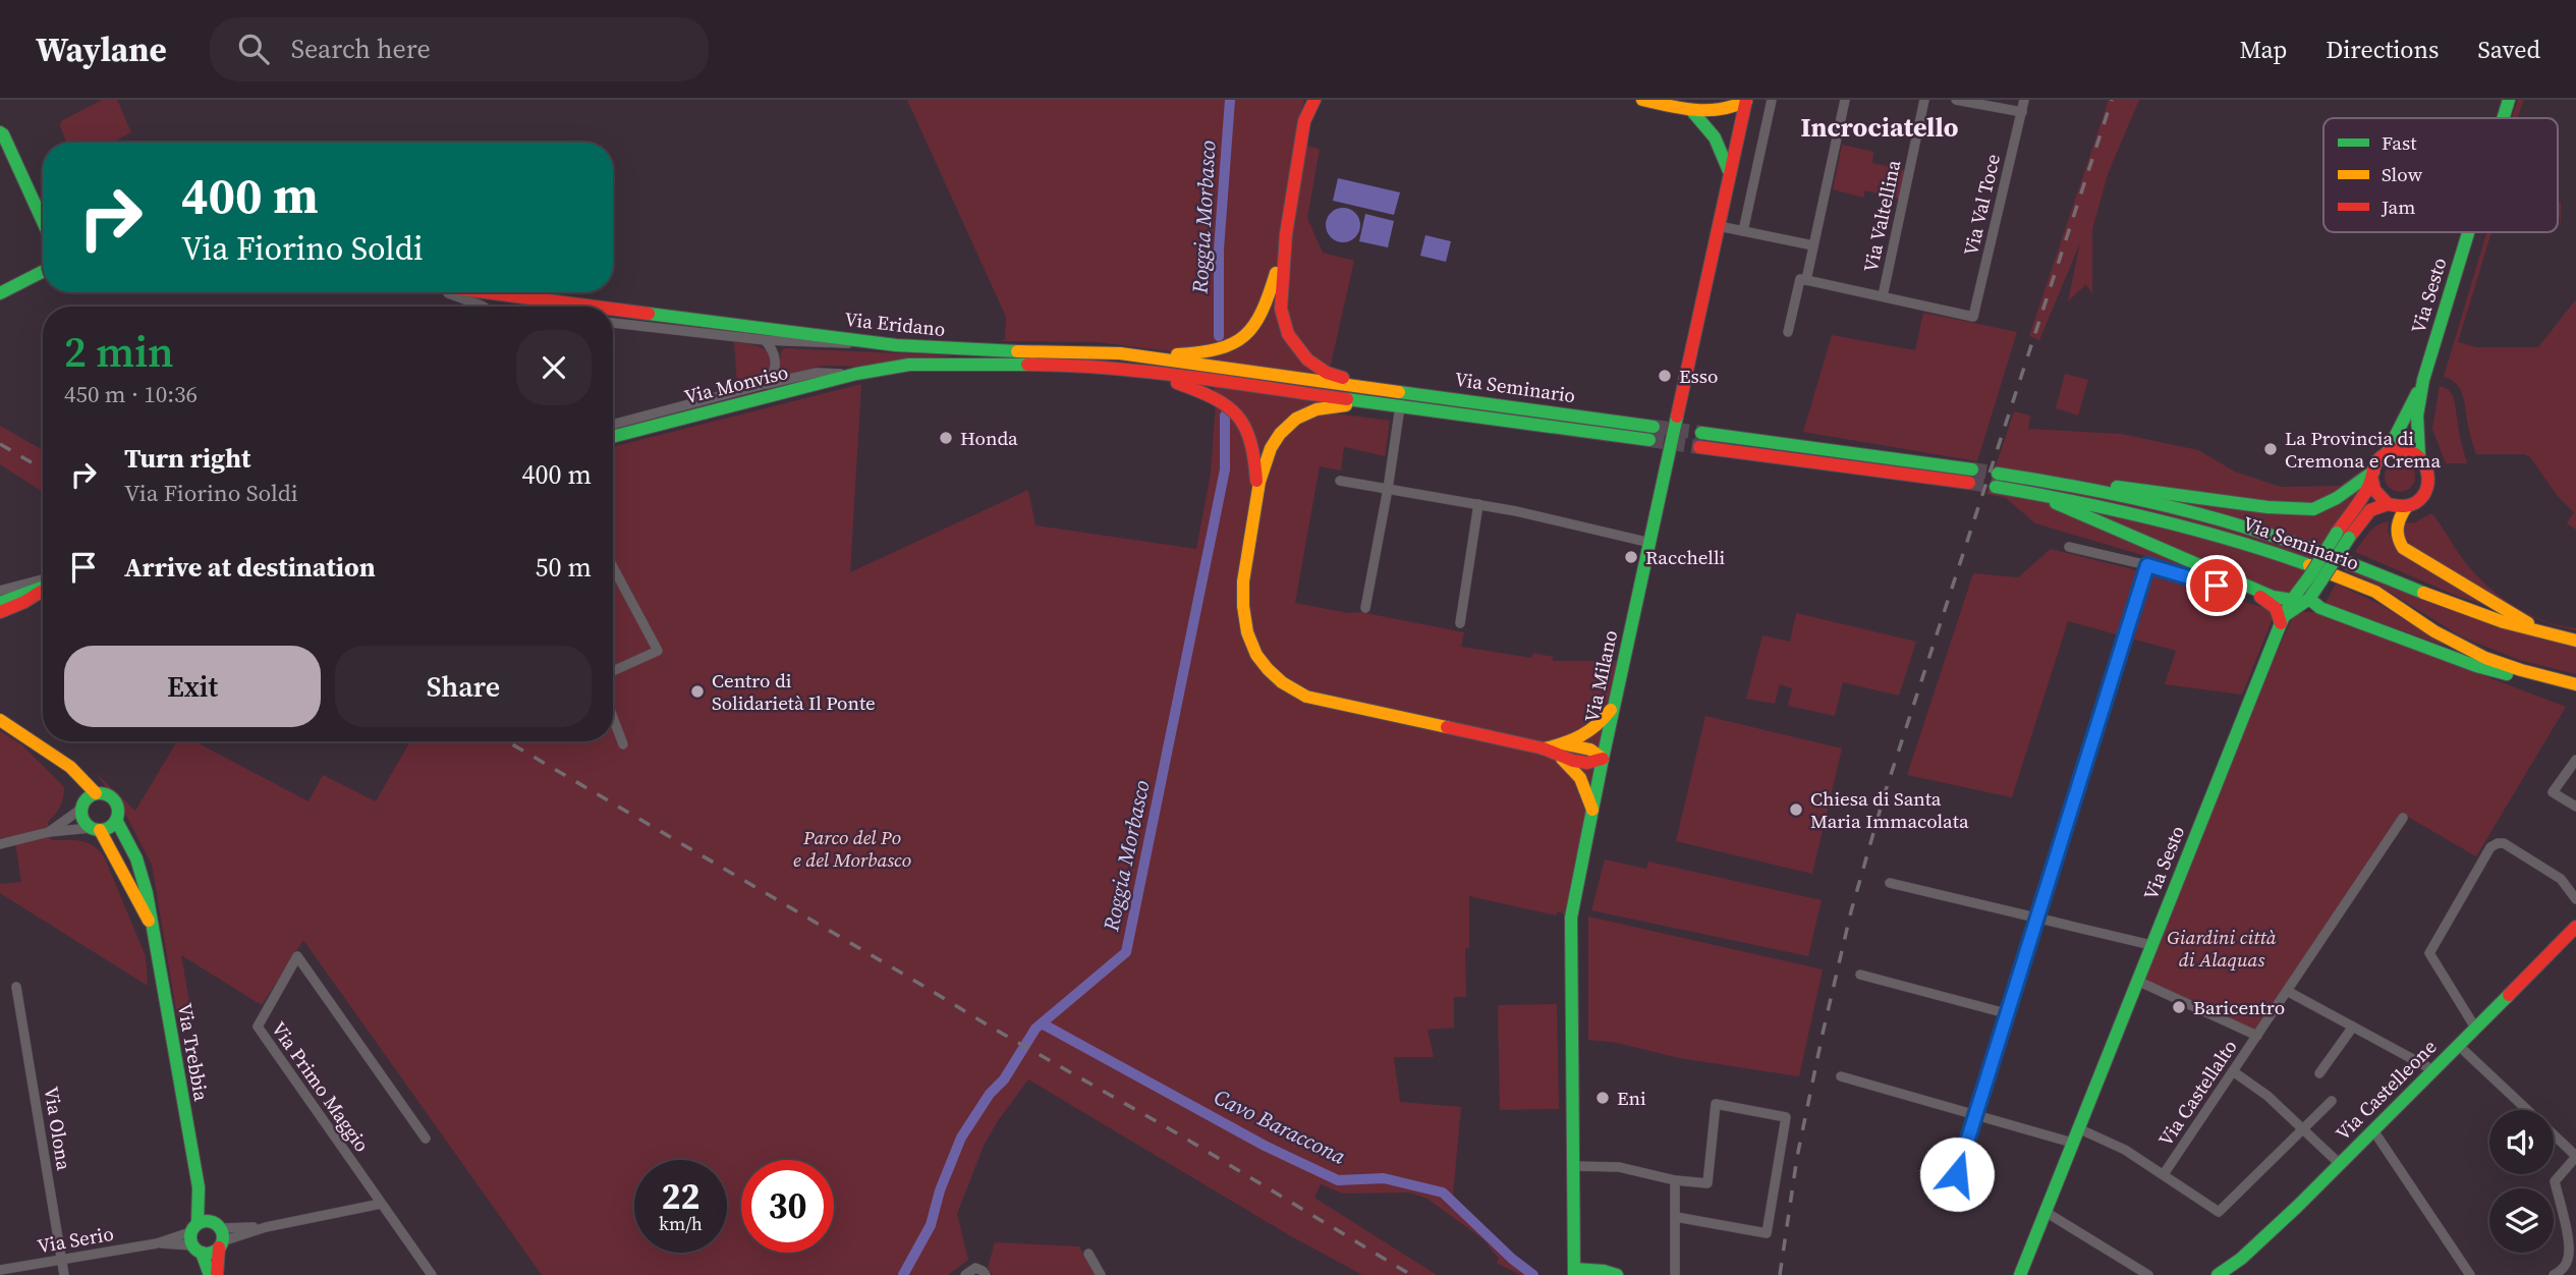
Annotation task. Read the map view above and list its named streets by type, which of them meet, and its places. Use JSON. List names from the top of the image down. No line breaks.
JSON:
{"streets":{"main road":["Via Sesto","Via Eridano","Via Monviso","Via Seminario","Via Milano","Via Trebbia","Via Castelleone"],"street":["Via Val Toce","Via Valtellina","Via Primo Maggio","Via Castellalto","Via Olona","Via Serio"]},"crossings":[["Via Val Toce","Via Valtellina"],["Via Eridano","Via Monviso"],["Via Eridano","Via Seminario"],["Via Trebbia","Via Serio"],["Via Olona","Via Serio"]],"districts":["Incrociatello"],"water":["Roggia Morbasco","Cavo Baraccona"],"parks":["Parco del Po e del Morbasco","Giardini città di Alaquas"],"places":["Esso","Honda","La Provincia di Cremona e Crema","Racchelli","Centro di Solidarietà Il Ponte","Chiesa di Santa Maria Immacolata","Baricentro","Eni"],"legend":["Fast","Slow","Jam"],"page":{"header":"Waylane","search":"Search here","nav":["Map","Directions","Saved"],"turn":["400 m","Via Fiorino Soldi"],"heading":["2 min","450 m · 10:36"],"list":[{"name":"Turn right","note":"Via Fiorino Soldi","value":"400 m"},{"name":"Arrive at destination","value":"50 m"}],"buttons":["Exit","Share"],"speed":"22 km/h","limit":"30"}}
